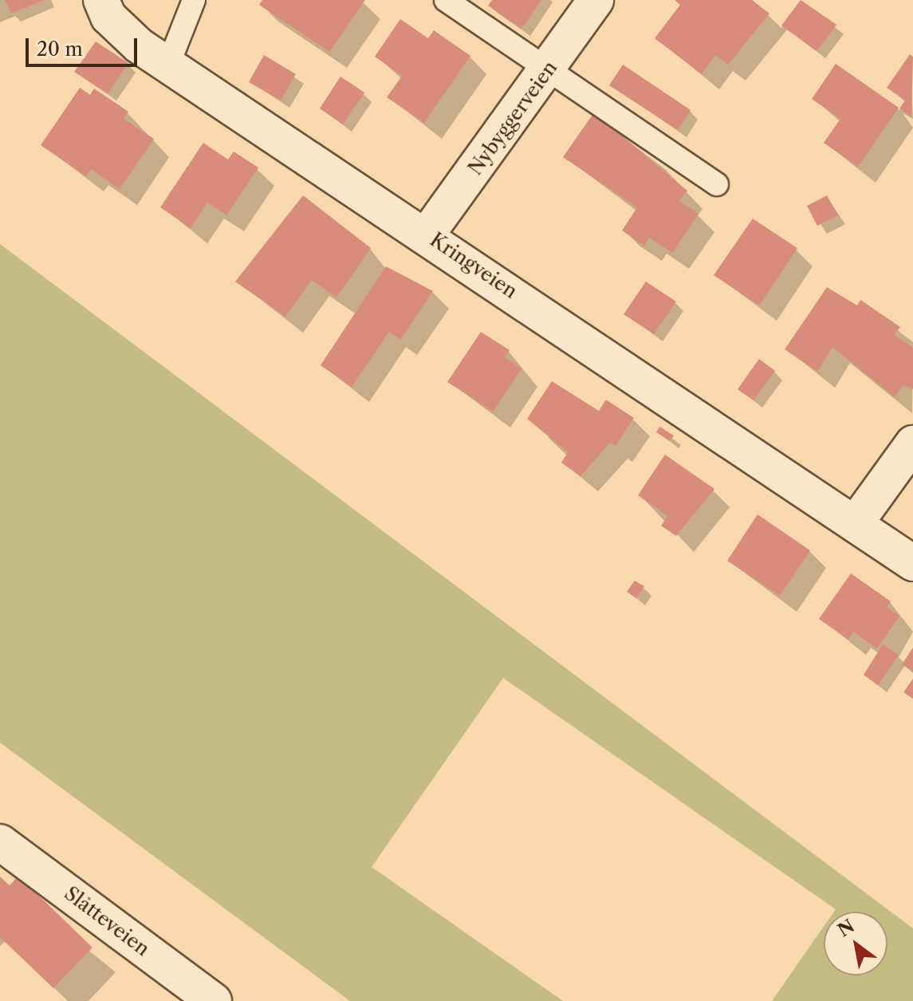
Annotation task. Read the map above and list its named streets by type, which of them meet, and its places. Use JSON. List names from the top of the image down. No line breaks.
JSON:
{"streets":{"street":["Nybyggerveien","Kringveien","Slåtteveien"]},"crossings":[["Nybyggerveien","Kringveien"]],"scale_bar":"20 m","north":"top left"}
